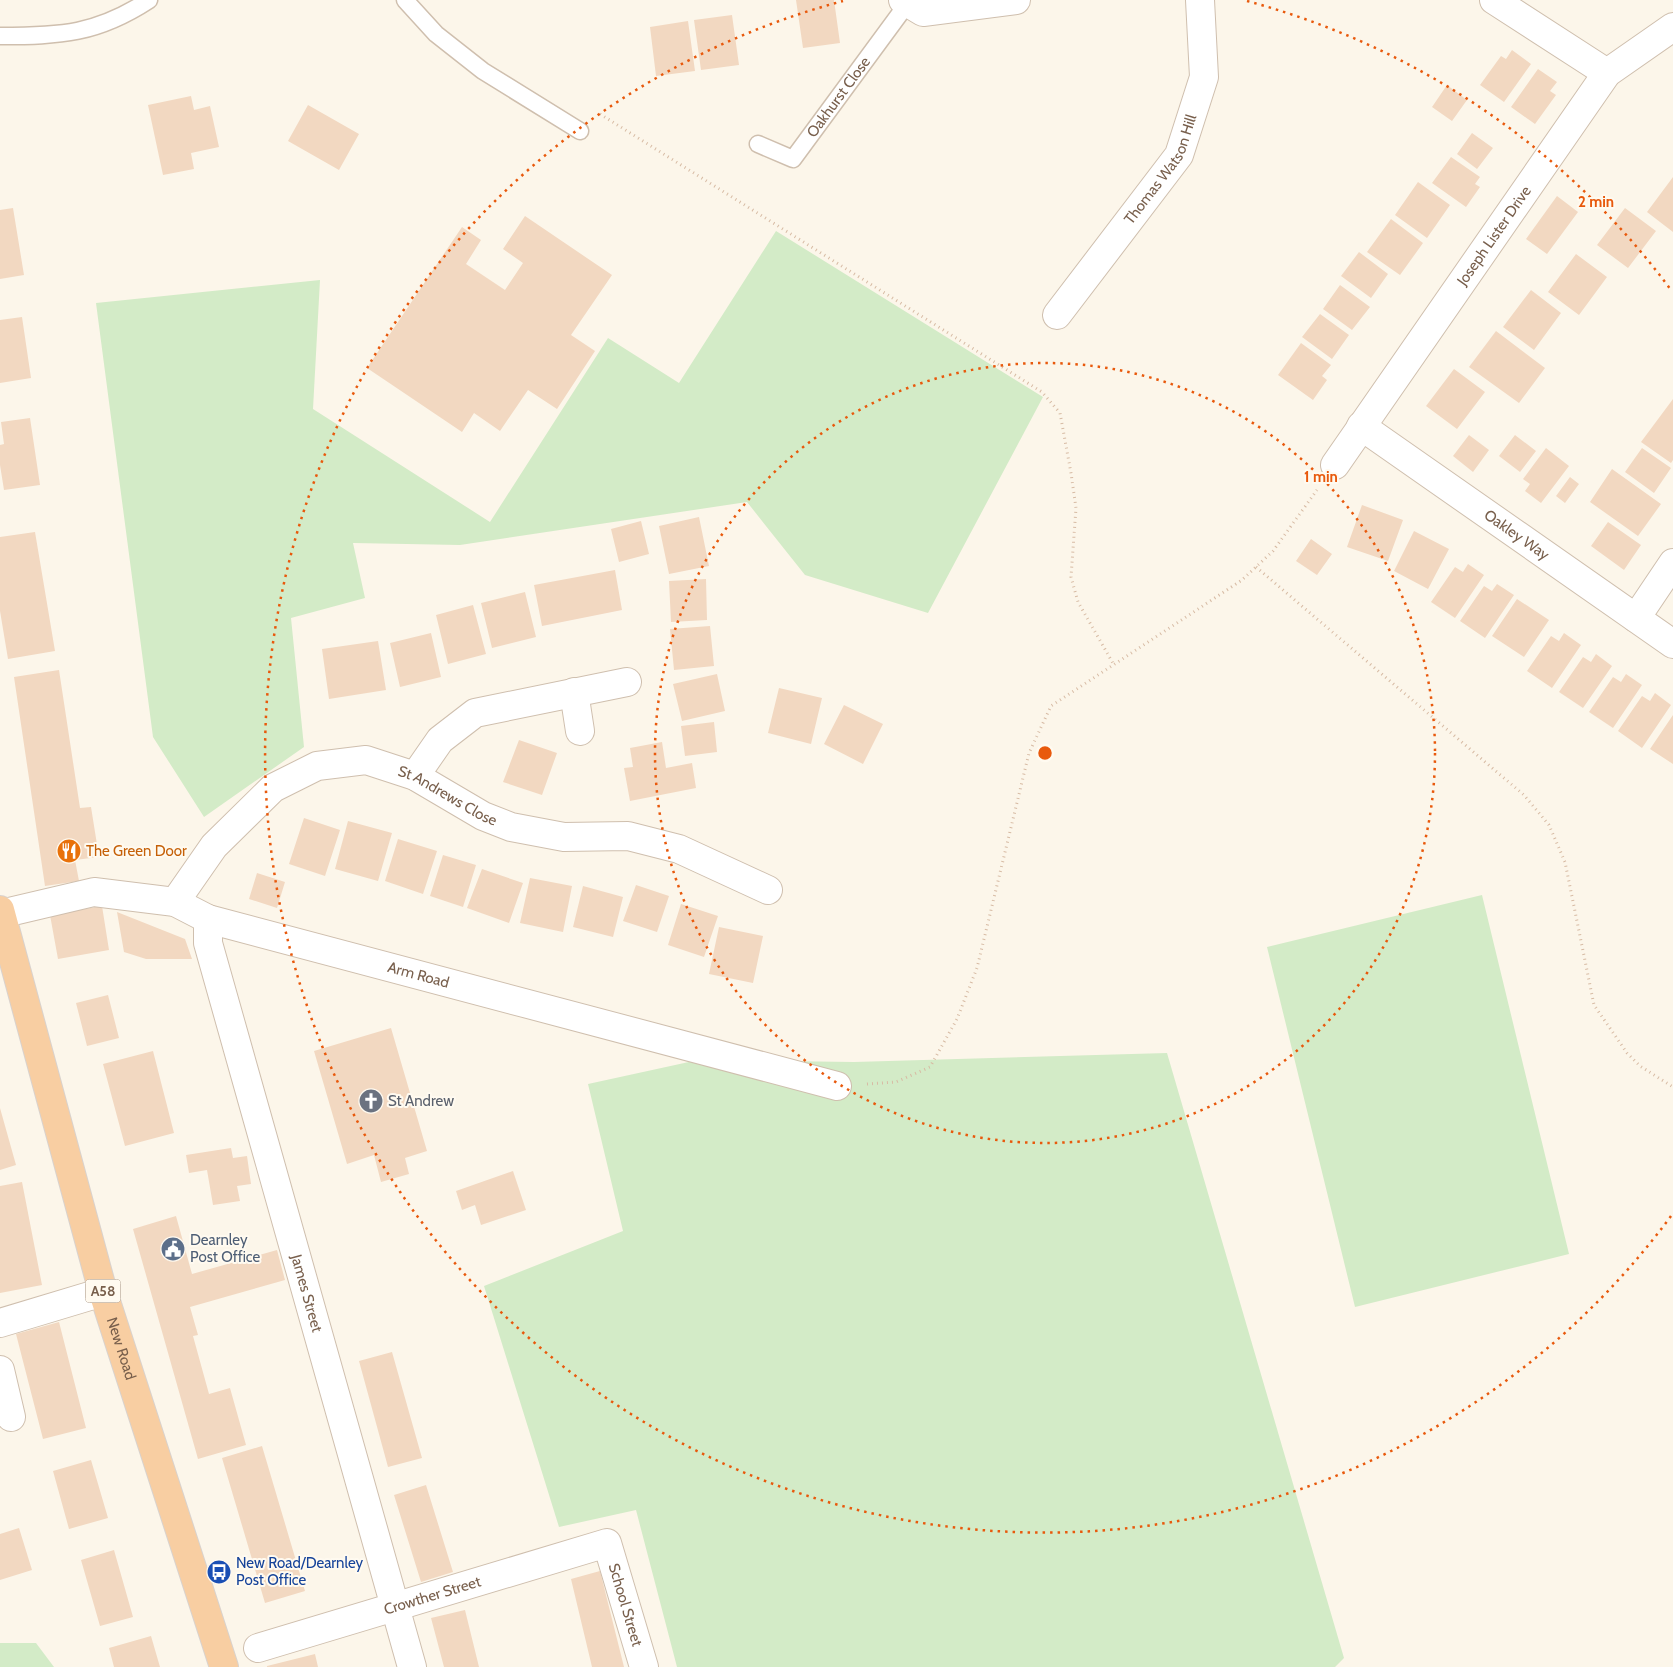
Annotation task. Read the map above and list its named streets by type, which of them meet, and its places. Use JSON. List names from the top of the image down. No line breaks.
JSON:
{"streets":{"highway":["A58","New Road"],"street":["Oakhurst Close","Thomas Watson Hill","Joseph Lister Drive","Oakley Way","St Andrews Close","Arm Road","James Street","Crowther Street","School Street"]},"crossings":[["Joseph Lister Drive","Oakley Way"],["St Andrews Close","Arm Road"],["Arm Road","James Street"],["Arm Road","New Road"],["James Street","Crowther Street"],["Crowther Street","School Street"]],"places":{"restaurant":["The Green Door"],"church":["St Andrew"],"public building":["Dearnley Post Office"],"bus stop":["New Road/Dearnley Post Office"]},"rings":["2 min","1 min"]}
